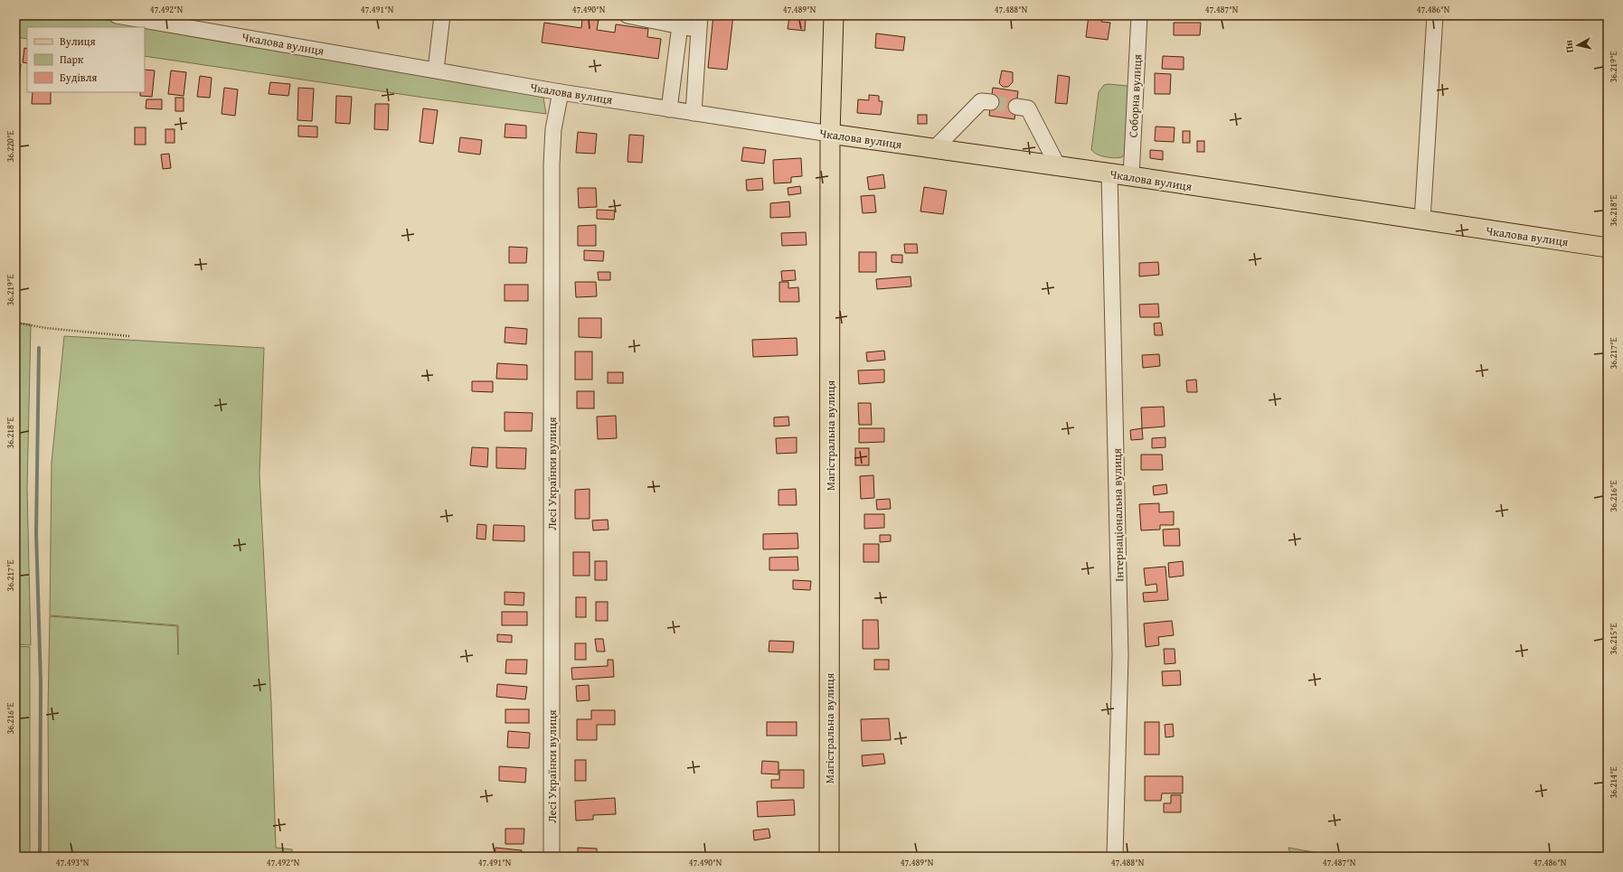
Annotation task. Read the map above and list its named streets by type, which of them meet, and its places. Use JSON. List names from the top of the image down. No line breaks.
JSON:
{"streets":{"main road":["Чкалова вулиця","Магістральна вулиця"],"street":["Соборна вулиця","Лесі Українки вулиця","Інтернаціональна вулиця"]},"crossings":[["Чкалова вулиця","Соборна вулиця"],["Чкалова вулиця","Магістральна вулиця"],["Чкалова вулиця","Лесі Українки вулиця"],["Чкалова вулиця","Інтернаціональна вулиця"]],"legend":["Вулиця","Парк","Будівля"],"north":"left","coordinates":["47.492°N","47.491°N","47.490°N","47.489°N","47.488°N","47.487°N","47.486°N","36.219°E","36.220°E","36.218°E","36.217°E","36.216°E","36.215°E","36.214°E","47.493°N"]}
